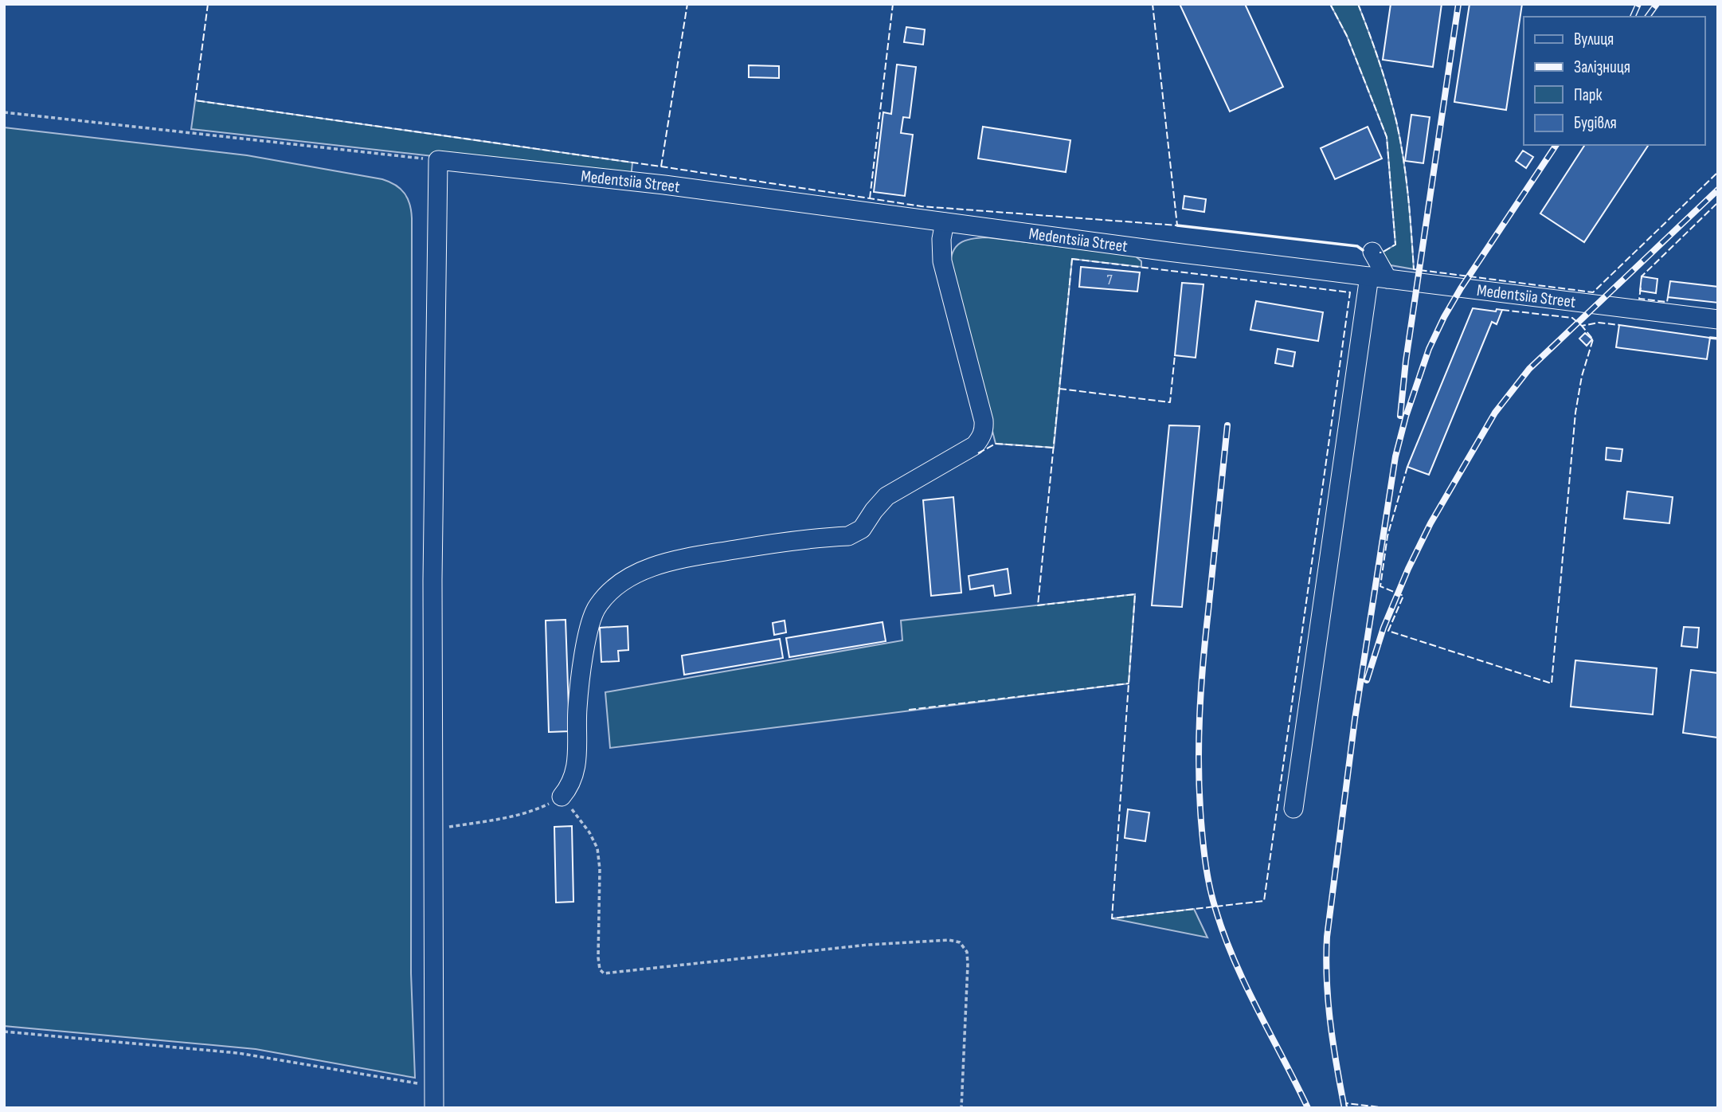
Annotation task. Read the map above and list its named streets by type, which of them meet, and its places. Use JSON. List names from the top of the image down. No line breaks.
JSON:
{"streets":{"street":["Medentsiia Street"]},"house_numbers":["7"],"legend":["Вулиця","Залізниця","Парк","Будівля"]}
